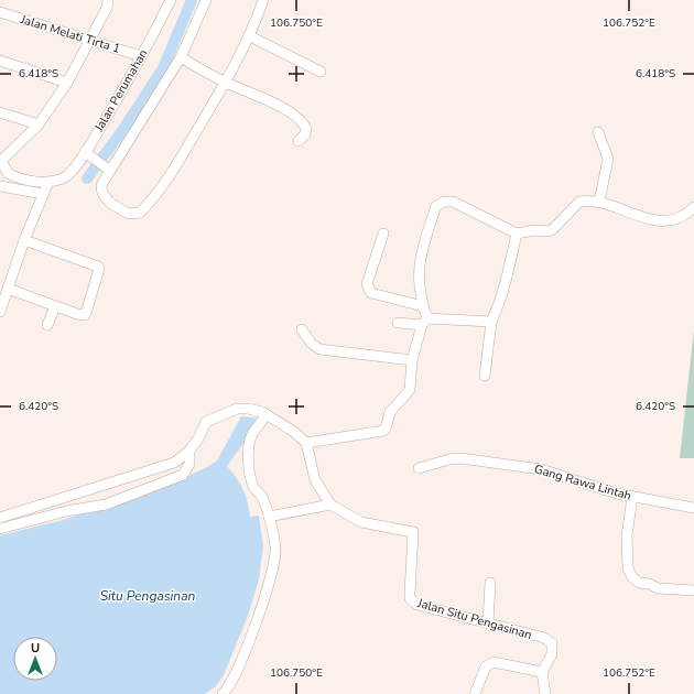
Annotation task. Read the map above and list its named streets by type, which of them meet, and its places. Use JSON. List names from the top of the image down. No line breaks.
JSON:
{"streets":{"street":["Jalan Melati Tirta 1","Jalan Perumahan","Gang Rawa Lintah","Jalan Situ Pengasinan"]},"crossings":[["Jalan Melati Tirta 1","Jalan Perumahan"]],"water":["Situ Pengasinan"],"north":"top","coordinates":["106.750°E","106.752°E","6.418°S","6.420°S"]}
